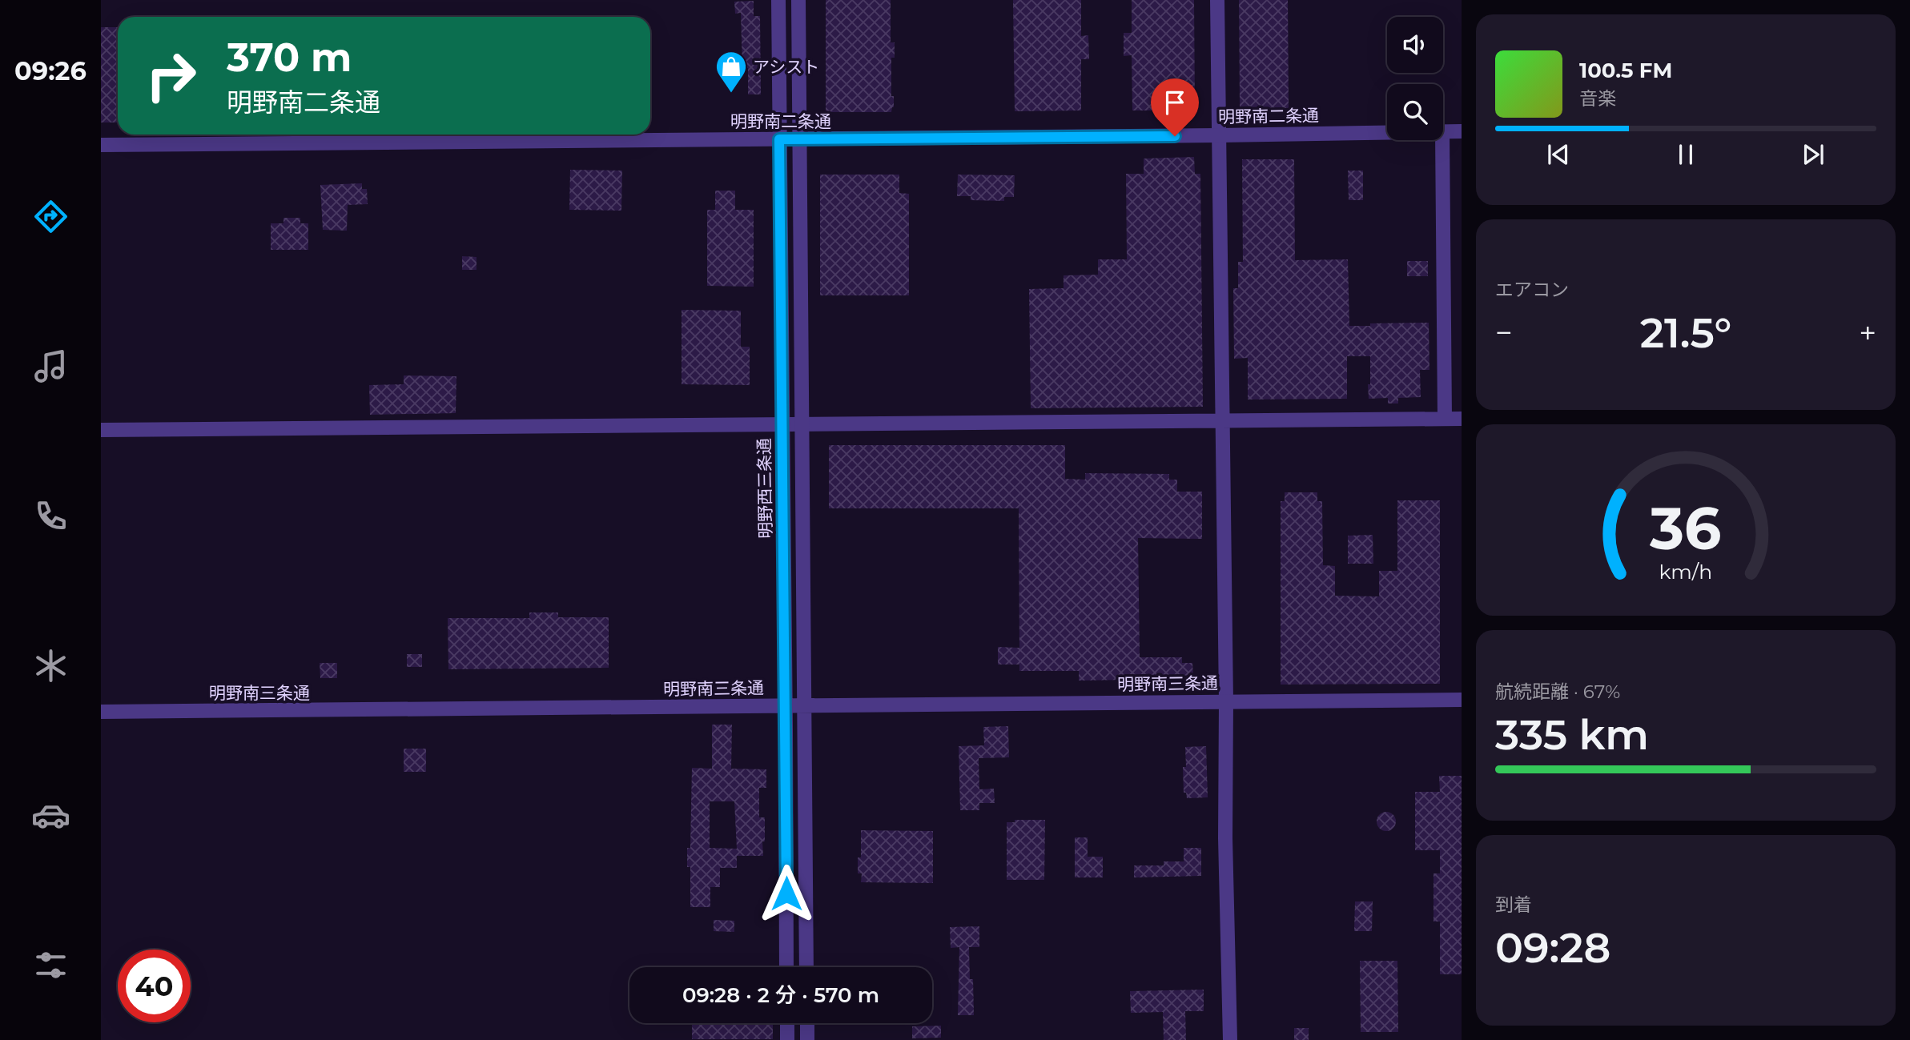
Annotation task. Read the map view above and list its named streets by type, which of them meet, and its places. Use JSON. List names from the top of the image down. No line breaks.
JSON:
{"streets":{"street":["明野南二条通","明野西三条通","明野南三条通"]},"crossings":[["明野南二条通","明野西三条通"],["明野西三条通","明野南三条通"]],"places":{"shop":["アシスト"]},"page":{"tabs":"09:26","turn":["370 m","明野南二条通"],"song":["100.5 FM","音楽"],"tile":["エアコン",["航続距離 · 67%","335 km"],["到着","09:28"]],"heat":["−","21.5°","+"],"limit":"40","trip":"09:28 · 2 分 · 570 m","gauge":["36","km/h"]}}
